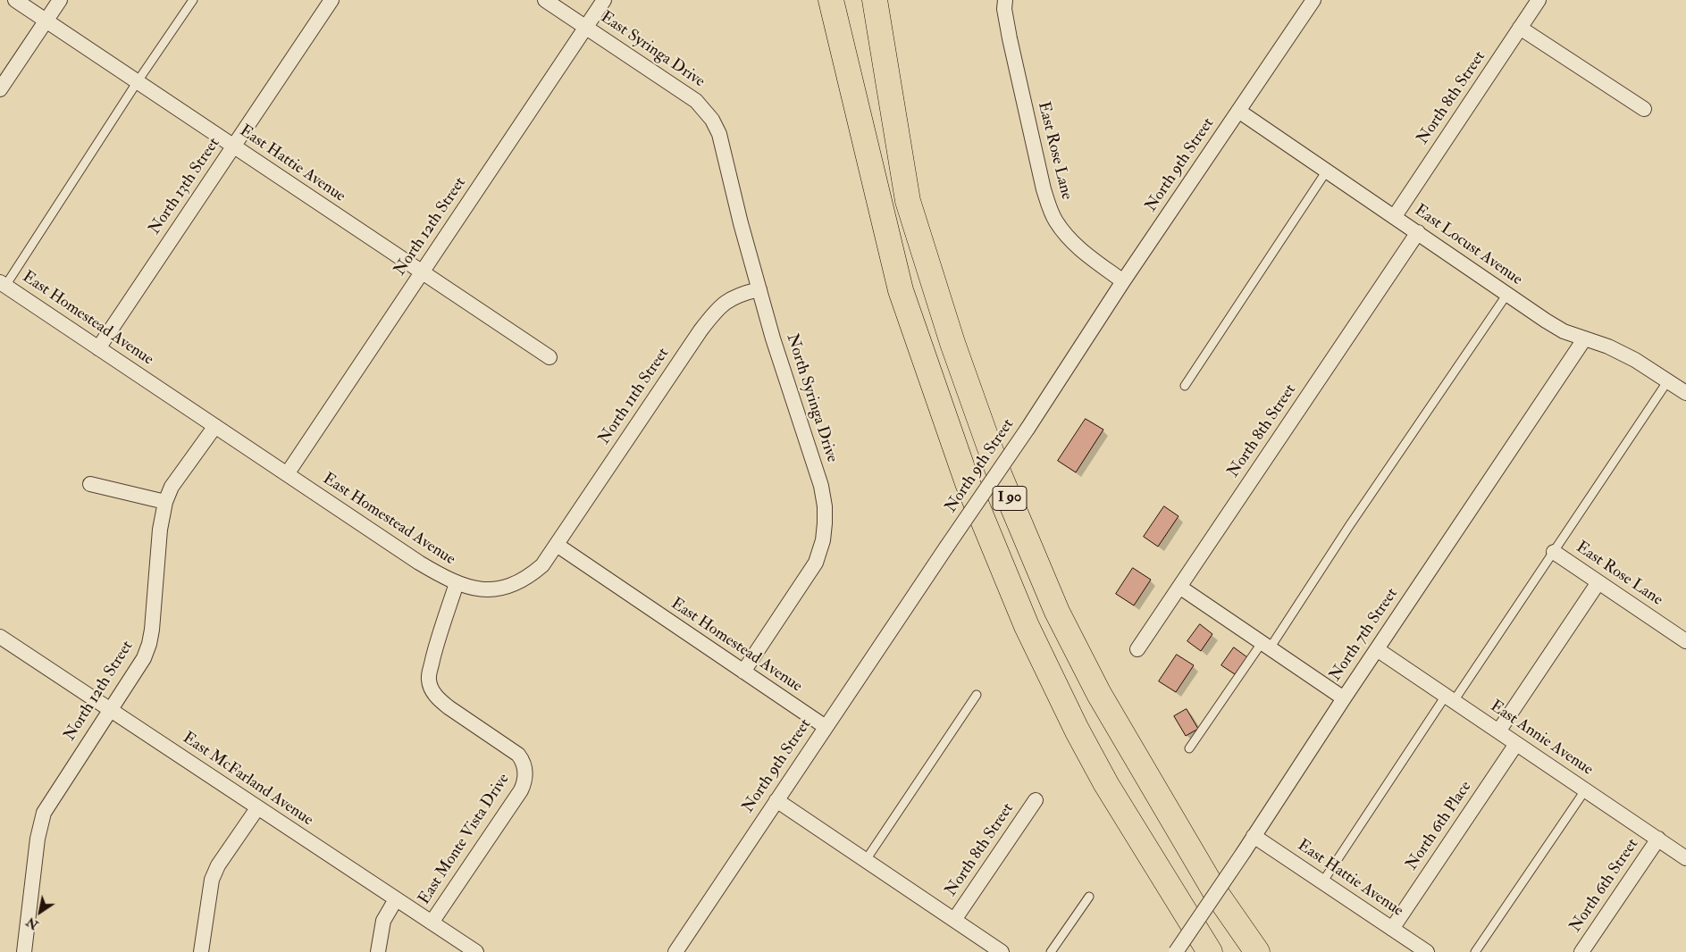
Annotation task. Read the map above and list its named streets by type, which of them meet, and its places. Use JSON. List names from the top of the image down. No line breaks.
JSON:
{"streets":{"highway":["I 90"],"street":["East Syringa Drive","North 8th Street","East Rose Lane","East Hattie Avenue","North 9th Street","North 13th Street","North 12th Street","East Locust Avenue","East Homestead Avenue","North 11th Street","North Syringa Drive","North 7th Street","East Annie Avenue","East McFarland Avenue","North 6th Place","East Monte Vista Drive","North 6th Street"]},"crossings":[["East Syringa Drive","North 12th Street"],["East Syringa Drive","North Syringa Drive"],["North 8th Street","East Locust Avenue"],["East Rose Lane","North 9th Street"],["East Hattie Avenue","North 13th Street"],["East Hattie Avenue","North 12th Street"],["East Hattie Avenue","North 7th Street"],["East Hattie Avenue","North 6th Place"],["North 9th Street","East Locust Avenue"],["North 9th Street","East Homestead Avenue"],["North 13th Street","East Homestead Avenue"],["North 12th Street","East Homestead Avenue"],["North 12th Street","East McFarland Avenue"],["East Locust Avenue","North 7th Street"],["East Homestead Avenue","North 11th Street"],["East Homestead Avenue","North Syringa Drive"],["East Homestead Avenue","East Monte Vista Drive"],["North 11th Street","North Syringa Drive"],["North 7th Street","East Annie Avenue"],["East Annie Avenue","North 6th Place"],["East Annie Avenue","North 6th Street"],["East McFarland Avenue","East Monte Vista Drive"]],"north":"bottom left"}
